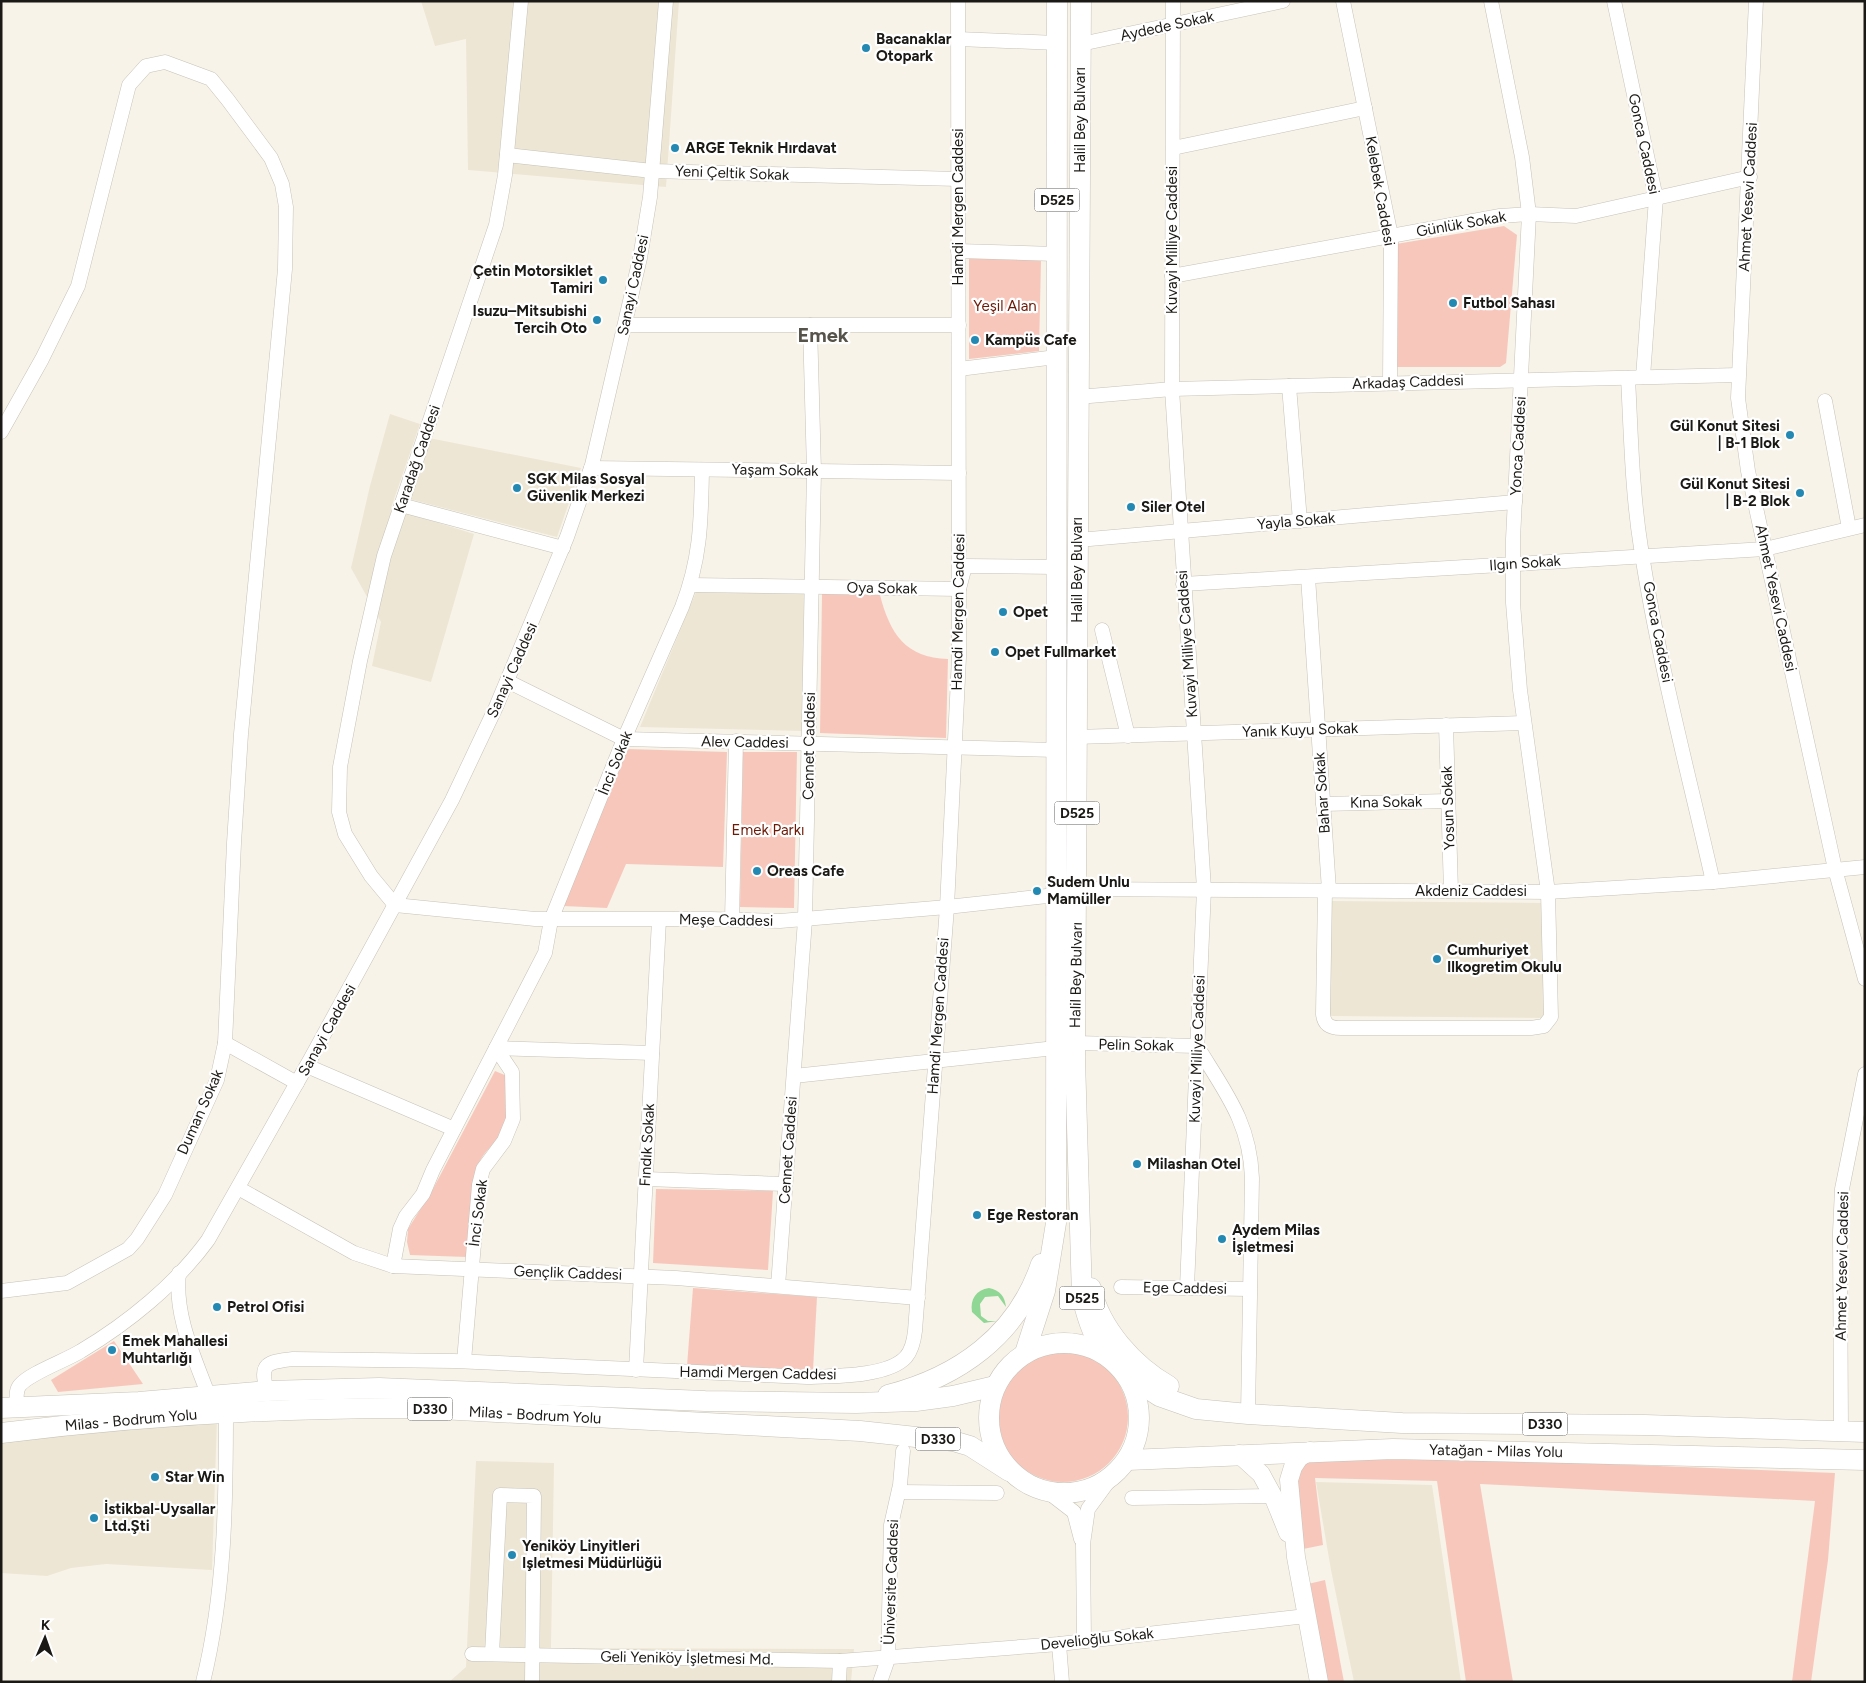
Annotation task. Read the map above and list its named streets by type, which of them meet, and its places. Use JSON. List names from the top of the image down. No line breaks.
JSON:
{"streets":{"highway":["Halil Bey Bulvarı","D525","D330","Milas - Bodrum Yolu","Yatağan - Milas Yolu"],"street":["Aydede Sokak","Gonca Caddesi","Yeni Çeltik Sokak","Kelebek Caddesi","Ahmet Yesevi Caddesi","Hamdi Mergen Caddesi","Günlük Sokak","Kuvayi Milliye Caddesi","Sanayi Caddesi","Arkadaş Caddesi","Yonca Caddesi","Karadağ Caddesi","Yaşam Sokak","Yayla Sokak","Ilgın Sokak","Oya Sokak","Yanık Kuyu Sokak","Alev Caddesi","Cennet Caddesi","İnci Sokak","Bahar Sokak","Kına Sokak","Yosun Sokak","Akdeniz Caddesi","Meşe Caddesi","Pelin Sokak","Duman Sokak","Fındık Sokak","Gençlik Caddesi","Ege Caddesi","Üniversite Caddesi","Develioğlu Sokak","Geli Yeniköy İşletmesi Md."]},"crossings":[["Aydede Sokak","Halil Bey Bulvarı"],["Aydede Sokak","Kuvayi Milliye Caddesi"],["Halil Bey Bulvarı","D525"],["Halil Bey Bulvarı","Arkadaş Caddesi"],["Halil Bey Bulvarı","Yayla Sokak"],["Halil Bey Bulvarı","Yanık Kuyu Sokak"],["Halil Bey Bulvarı","Alev Caddesi"],["Halil Bey Bulvarı","Akdeniz Caddesi"],["Halil Bey Bulvarı","Meşe Caddesi"],["Halil Bey Bulvarı","Pelin Sokak"],["Gonca Caddesi","Günlük Sokak"],["Gonca Caddesi","Arkadaş Caddesi"],["Gonca Caddesi","Ilgın Sokak"],["Gonca Caddesi","Akdeniz Caddesi"],["Yeni Çeltik Sokak","Hamdi Mergen Caddesi"],["Yeni Çeltik Sokak","Sanayi Caddesi"],["Yeni Çeltik Sokak","Karadağ Caddesi"],["Kelebek Caddesi","Günlük Sokak"],["Kelebek Caddesi","Arkadaş Caddesi"],["Ahmet Yesevi Caddesi","Günlük Sokak"],["Ahmet Yesevi Caddesi","Arkadaş Caddesi"],["Ahmet Yesevi Caddesi","Ilgın Sokak"],["Ahmet Yesevi Caddesi","Akdeniz Caddesi"],["Ahmet Yesevi Caddesi","Yatağan - Milas Yolu"],["D525","Milas - Bodrum Yolu"],["D525","Yatağan - Milas Yolu"],["Hamdi Mergen Caddesi","Yaşam Sokak"],["Hamdi Mergen Caddesi","Oya Sokak"],["Hamdi Mergen Caddesi","Alev Caddesi"],["Hamdi Mergen Caddesi","İnci Sokak"],["Hamdi Mergen Caddesi","Meşe Caddesi"],["Hamdi Mergen Caddesi","Fındık Sokak"],["Hamdi Mergen Caddesi","Gençlik Caddesi"],["Hamdi Mergen Caddesi","Milas - Bodrum Yolu"],["Günlük Sokak","Kuvayi Milliye Caddesi"],["Günlük Sokak","Yonca Caddesi"],["Kuvayi Milliye Caddesi","Arkadaş Caddesi"],["Kuvayi Milliye Caddesi","Yayla Sokak"],["Kuvayi Milliye Caddesi","Ilgın Sokak"],["Kuvayi Milliye Caddesi","Yanık Kuyu Sokak"],["Kuvayi Milliye Caddesi","Akdeniz Caddesi"],["Kuvayi Milliye Caddesi","Pelin Sokak"],["Kuvayi Milliye Caddesi","Ege Caddesi"],["Sanayi Caddesi","Karadağ Caddesi"],["Sanayi Caddesi","Yaşam Sokak"],["Sanayi Caddesi","Alev Caddesi"],["Sanayi Caddesi","Meşe Caddesi"],["Sanayi Caddesi","Gençlik Caddesi"],["Sanayi Caddesi","Milas - Bodrum Yolu"],["Arkadaş Caddesi","Yonca Caddesi"],["Yonca Caddesi","Yayla Sokak"],["Yonca Caddesi","Ilgın Sokak"],["Yonca Caddesi","Yanık Kuyu Sokak"],["Yonca Caddesi","Bahar Sokak"],["Yonca Caddesi","Akdeniz Caddesi"],["Karadağ Caddesi","Meşe Caddesi"],["Yaşam Sokak","Cennet Caddesi"],["Yaşam Sokak","İnci Sokak"],["Ilgın Sokak","Bahar Sokak"],["Oya Sokak","Cennet Caddesi"],["Oya Sokak","İnci Sokak"],["Yanık Kuyu Sokak","Bahar Sokak"],["Yanık Kuyu Sokak","Yosun Sokak"],["Alev Caddesi","Cennet Caddesi"],["Alev Caddesi","İnci Sokak"],["Cennet Caddesi","Meşe Caddesi"],["Cennet Caddesi","Gençlik Caddesi"],["İnci Sokak","Meşe Caddesi"],["İnci Sokak","Gençlik Caddesi"],["Bahar Sokak","Kına Sokak"],["Bahar Sokak","Akdeniz Caddesi"],["Kına Sokak","Yosun Sokak"],["Yosun Sokak","Akdeniz Caddesi"],["Meşe Caddesi","Fındık Sokak"],["Fındık Sokak","Gençlik Caddesi"],["Milas - Bodrum Yolu","Yatağan - Milas Yolu"],["Üniversite Caddesi","Develioğlu Sokak"],["Üniversite Caddesi","Geli Yeniköy İşletmesi Md."],["Develioğlu Sokak","Geli Yeniköy İşletmesi Md."]],"districts":["Emek"],"parks":["Yeşil Alan","Emek Parkı"],"places":["Bacanaklar Otopark","ARGE Teknik Hırdavat","Çetin Motorsiklet Tamiri","Futbol Sahası","Isuzu–Mitsubishi Tercih Oto","Kampüs Cafe","Gül Konut Sitesi | B-1 Blok","SGK Milas Sosyal Güvenlik Merkezi","Gül Konut Sitesi | B-2 Blok","Siler Otel","Opet","Opet Fullmarket","Oreas Cafe","Sudem Unlu Mamüller","Cumhuriyet Ilkogretim Okulu","Milashan Otel","Ege Restoran","Aydem Milas İşletmesi","Petrol Ofisi","Emek Mahallesi Muhtarlığı","Star Win","İstikbal-Uysallar Ltd.Şti","Yeniköy Linyitleri Işletmesi Müdürlüğü"],"north":"top"}
